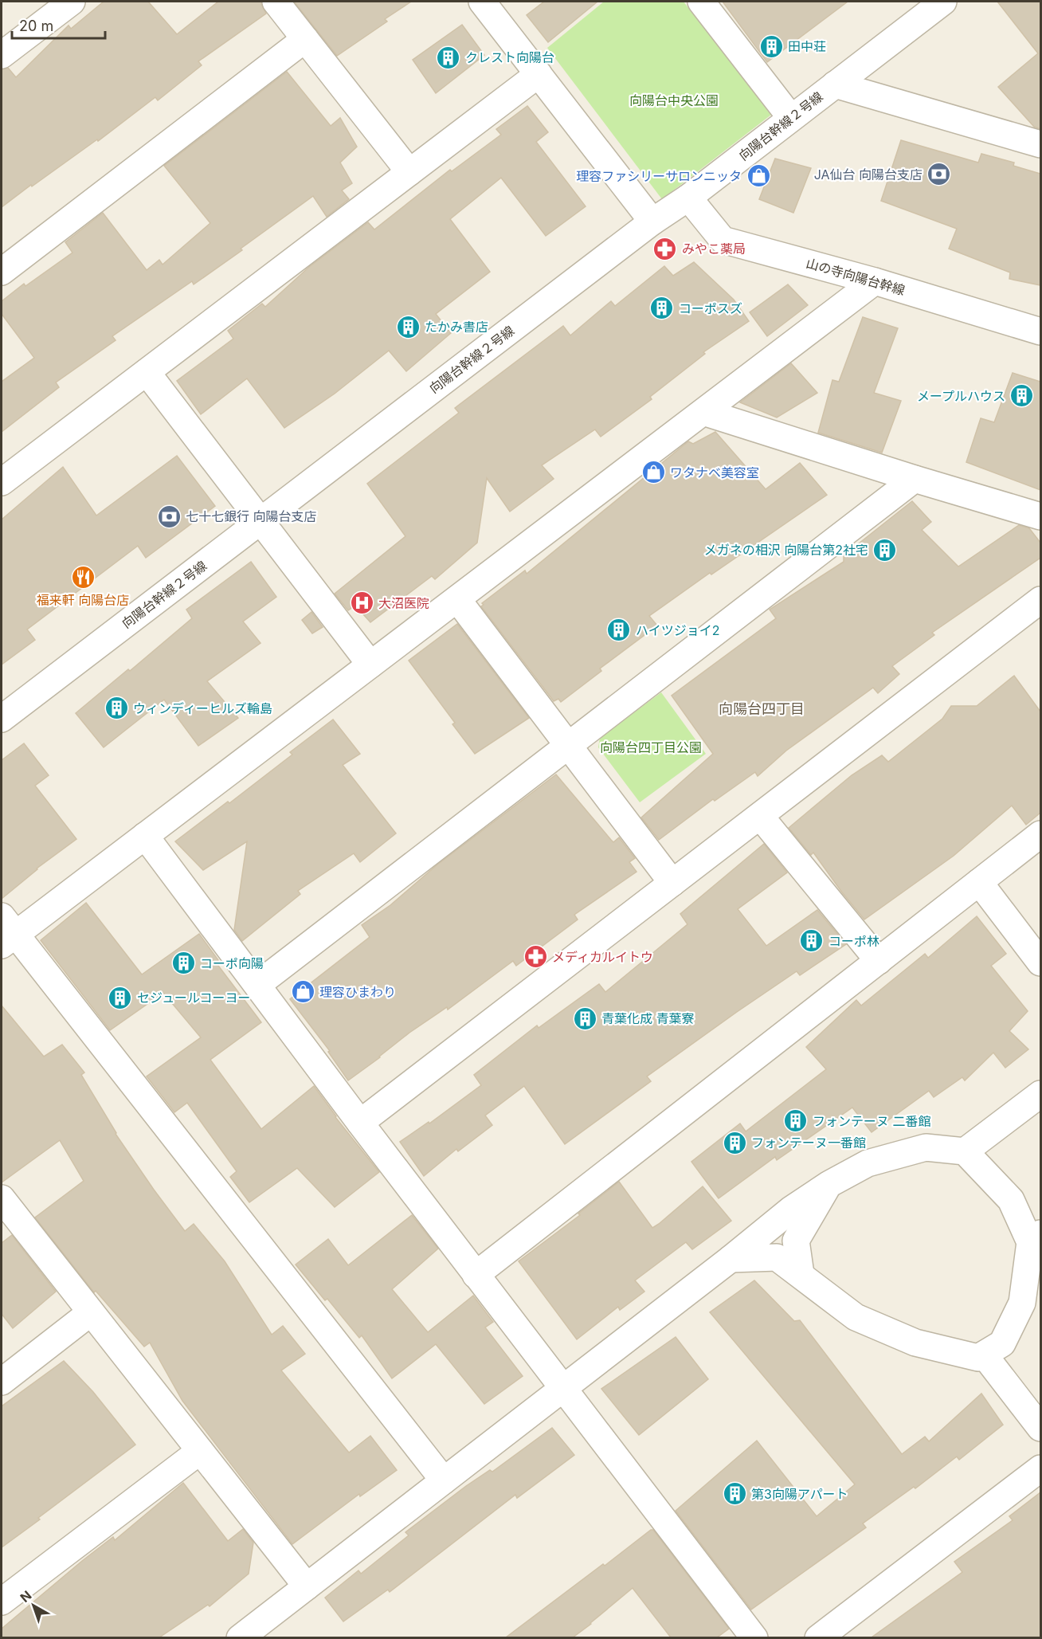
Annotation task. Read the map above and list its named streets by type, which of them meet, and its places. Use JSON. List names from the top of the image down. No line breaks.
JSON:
{"streets":{"street":["向陽台幹線２号線","山の寺向陽台幹線"]},"crossings":[["向陽台幹線２号線","山の寺向陽台幹線"]],"districts":["向陽台四丁目"],"parks":["向陽台中央公園","向陽台四丁目公園"],"places":{"building":["田中荘","クレスト向陽台","コーポスズ","たかみ書店","メープルハウス","メガネの相沢 向陽台第2社宅","ハイツジョイ2","ウィンディーヒルズ輪島","コーポ林","コーポ向陽","セジュールコーヨー","青葉化成 青葉寮","フォンテーヌ 二番館","フォンテーヌ一番館","第3向陽アパート"],"bank":["JA仙台 向陽台支店","七十七銀行 向陽台支店"],"shop":["理容ファシリーサロンニッタ","ワタナベ美容室","理容ひまわり"],"pharmacy":["みやこ薬局","メディカルイトウ"],"restaurant":["福来軒 向陽台店"],"hospital":["大沼医院"]},"scale_bar":"20 m","north":"top left"}
